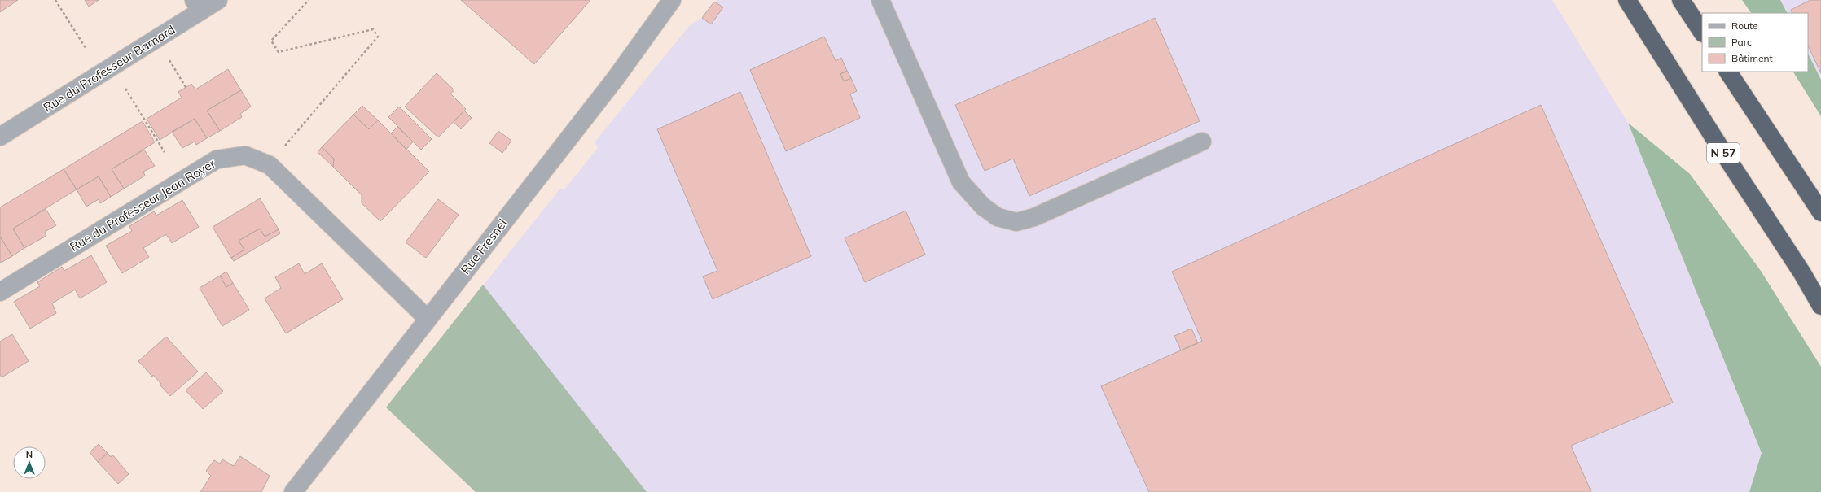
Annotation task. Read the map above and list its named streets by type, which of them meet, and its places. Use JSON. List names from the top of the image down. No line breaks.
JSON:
{"streets":{"highway":["N 57"],"street":["Rue du Professeur Barnard","Rue du Professeur Jean Royer","Rue Fresnel"]},"crossings":[["Rue du Professeur Jean Royer","Rue Fresnel"]],"legend":["Route","Parc","Bâtiment"],"north":"top"}
